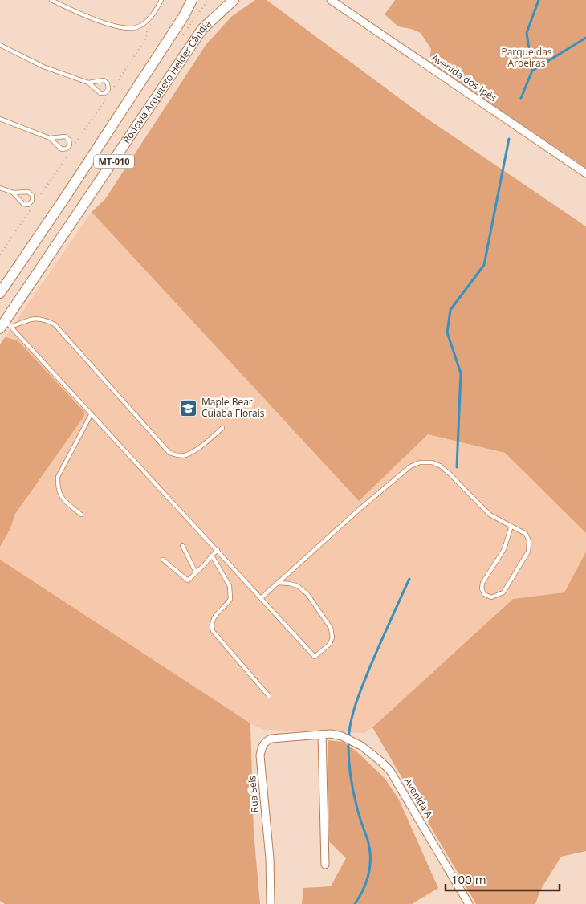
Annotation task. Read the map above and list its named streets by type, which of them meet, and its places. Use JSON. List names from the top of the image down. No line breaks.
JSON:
{"streets":{"main road":["Rodovia Arquiteto Helder Cândia","MT-010"],"street":["Avenida dos Ipês","Rua Seis","Avenida A"]},"crossings":[["Rua Seis","Avenida A"]],"parks":["Parque das Aroeiras"],"places":{"school or university":["Maple Bear Cuiabá Florais"]},"scale_bar":"100 m"}
